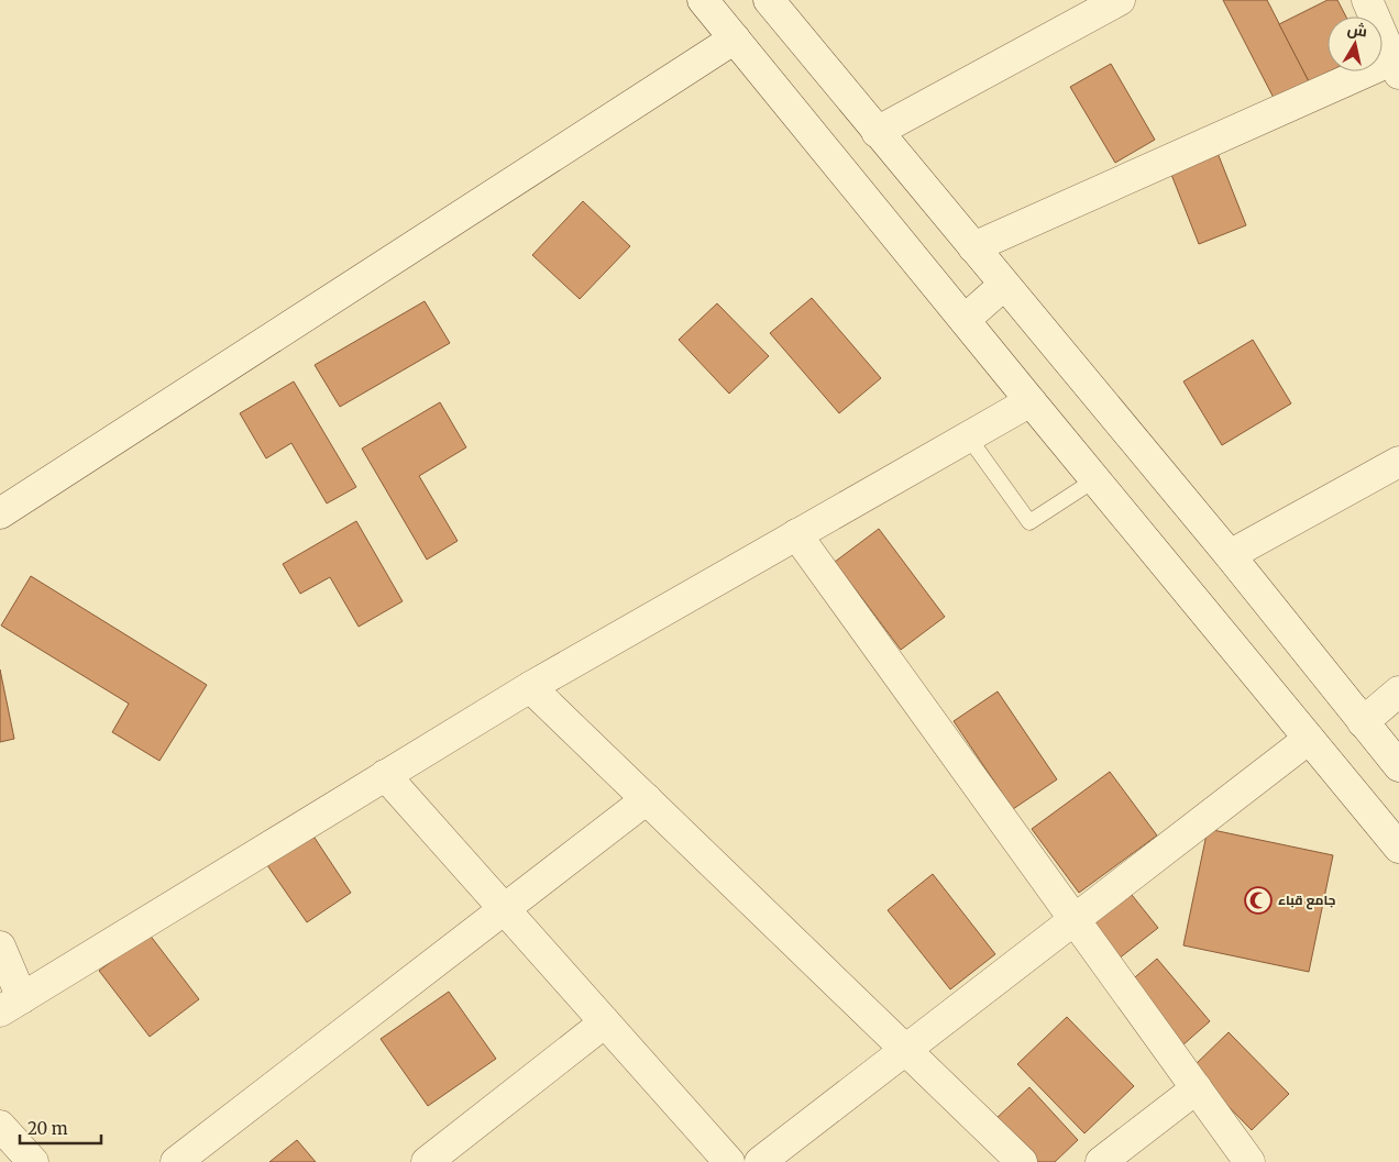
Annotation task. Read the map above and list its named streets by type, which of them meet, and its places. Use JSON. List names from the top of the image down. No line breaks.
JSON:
{"places":{"mosque":["جامع قباء"]},"scale_bar":"20 m","north":"top"}
